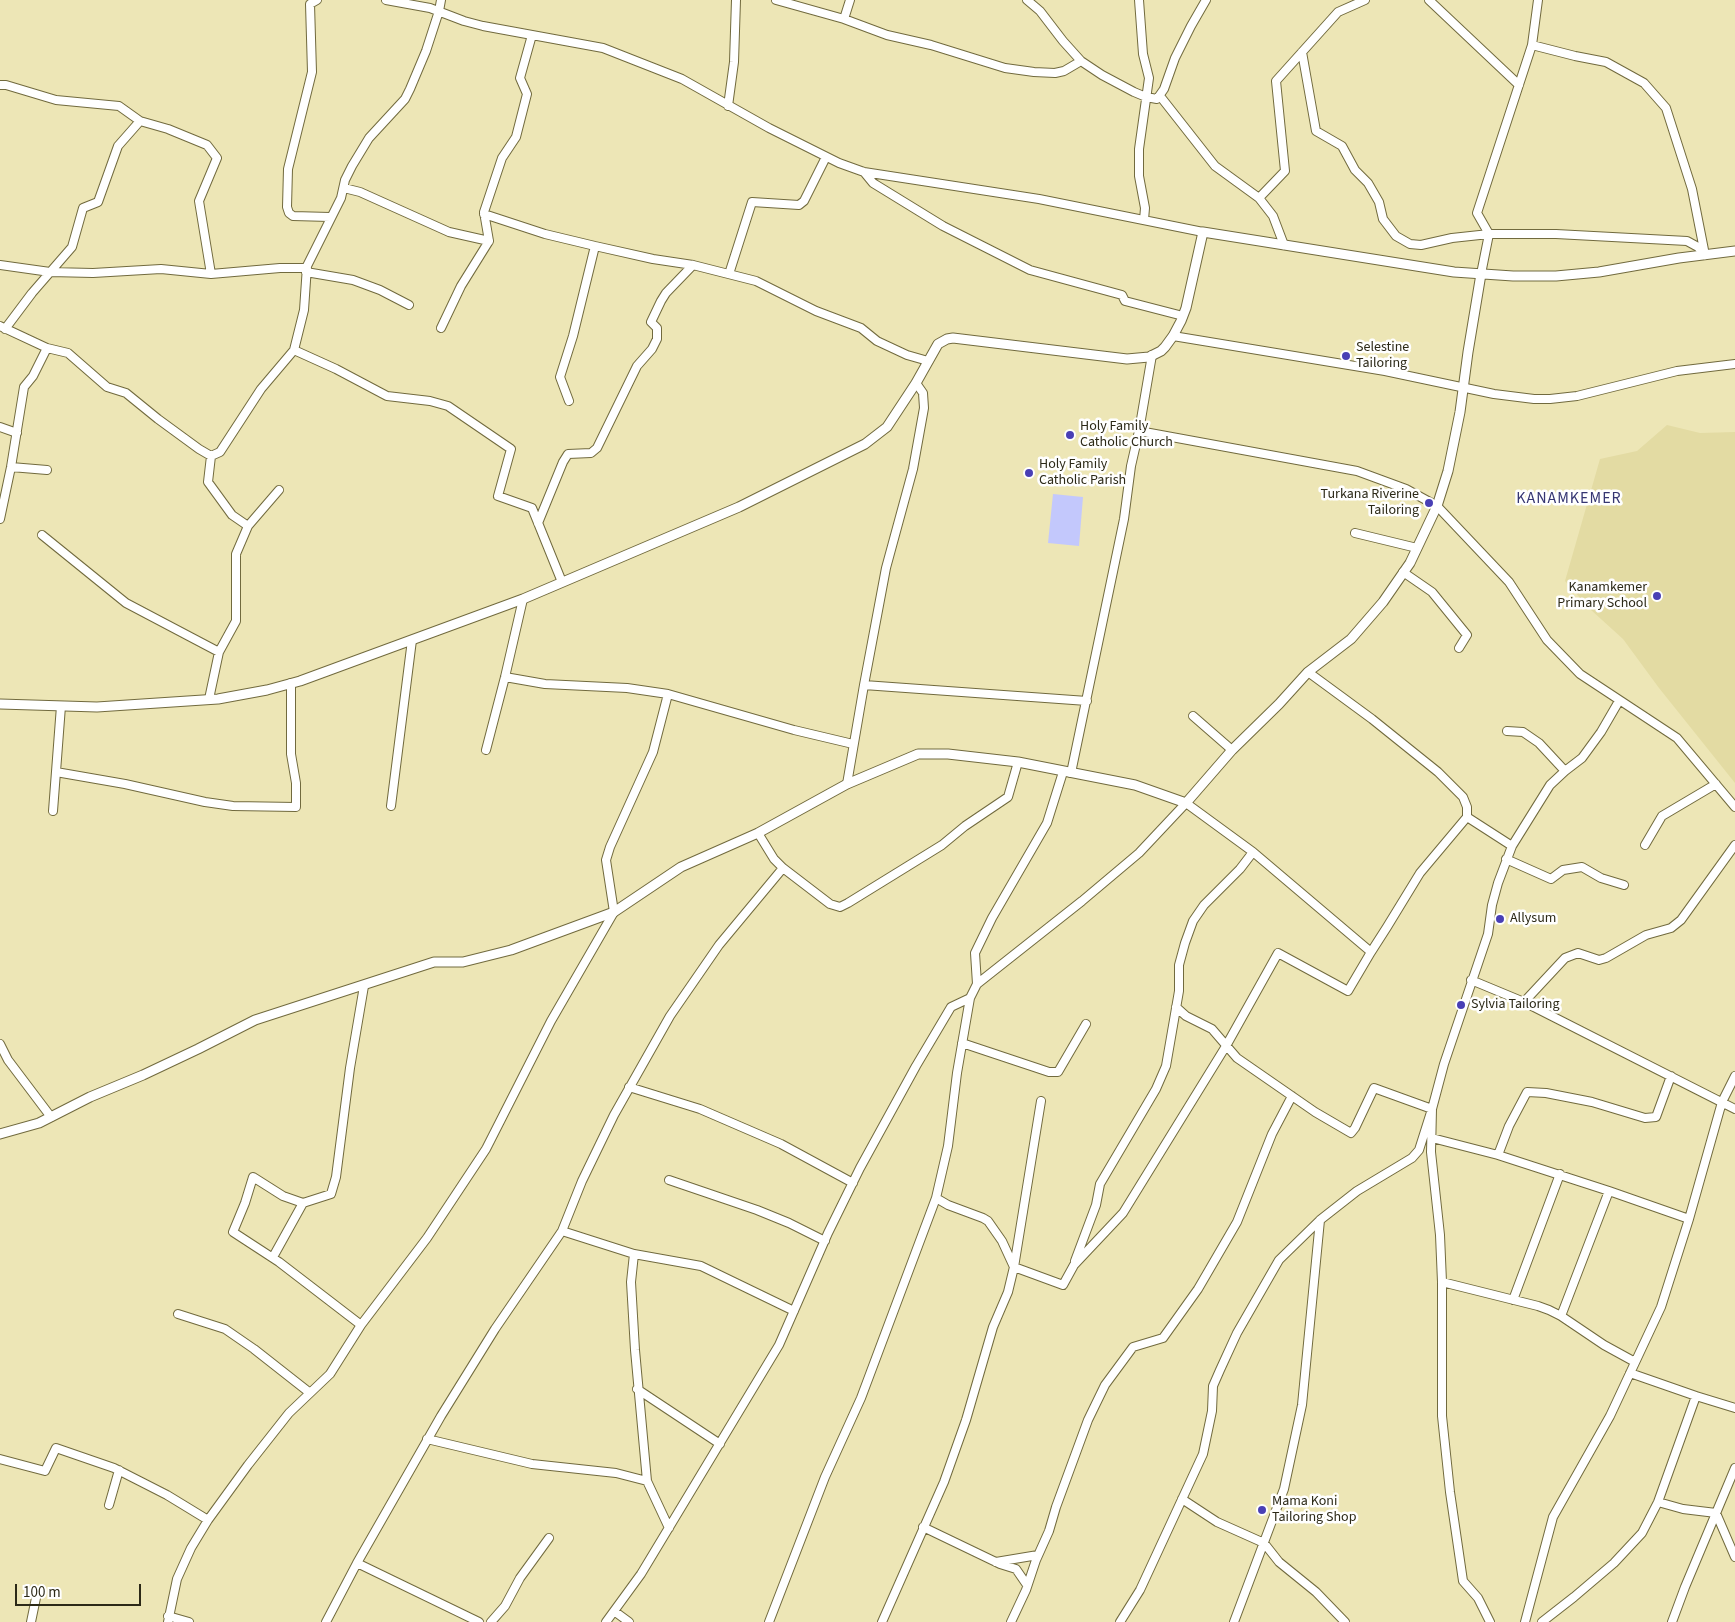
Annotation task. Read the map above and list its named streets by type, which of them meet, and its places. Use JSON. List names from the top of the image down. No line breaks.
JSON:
{"districts":["KANAMKEMER"],"places":["Selestine Tailoring","Holy Family Catholic Church","Holy Family Catholic Parish","Turkana Riverine Tailoring","Kanamkemer Primary School","Allysum","Sylvia Tailoring","Mama Koni Tailoring Shop"],"scale_bar":"100 m"}
